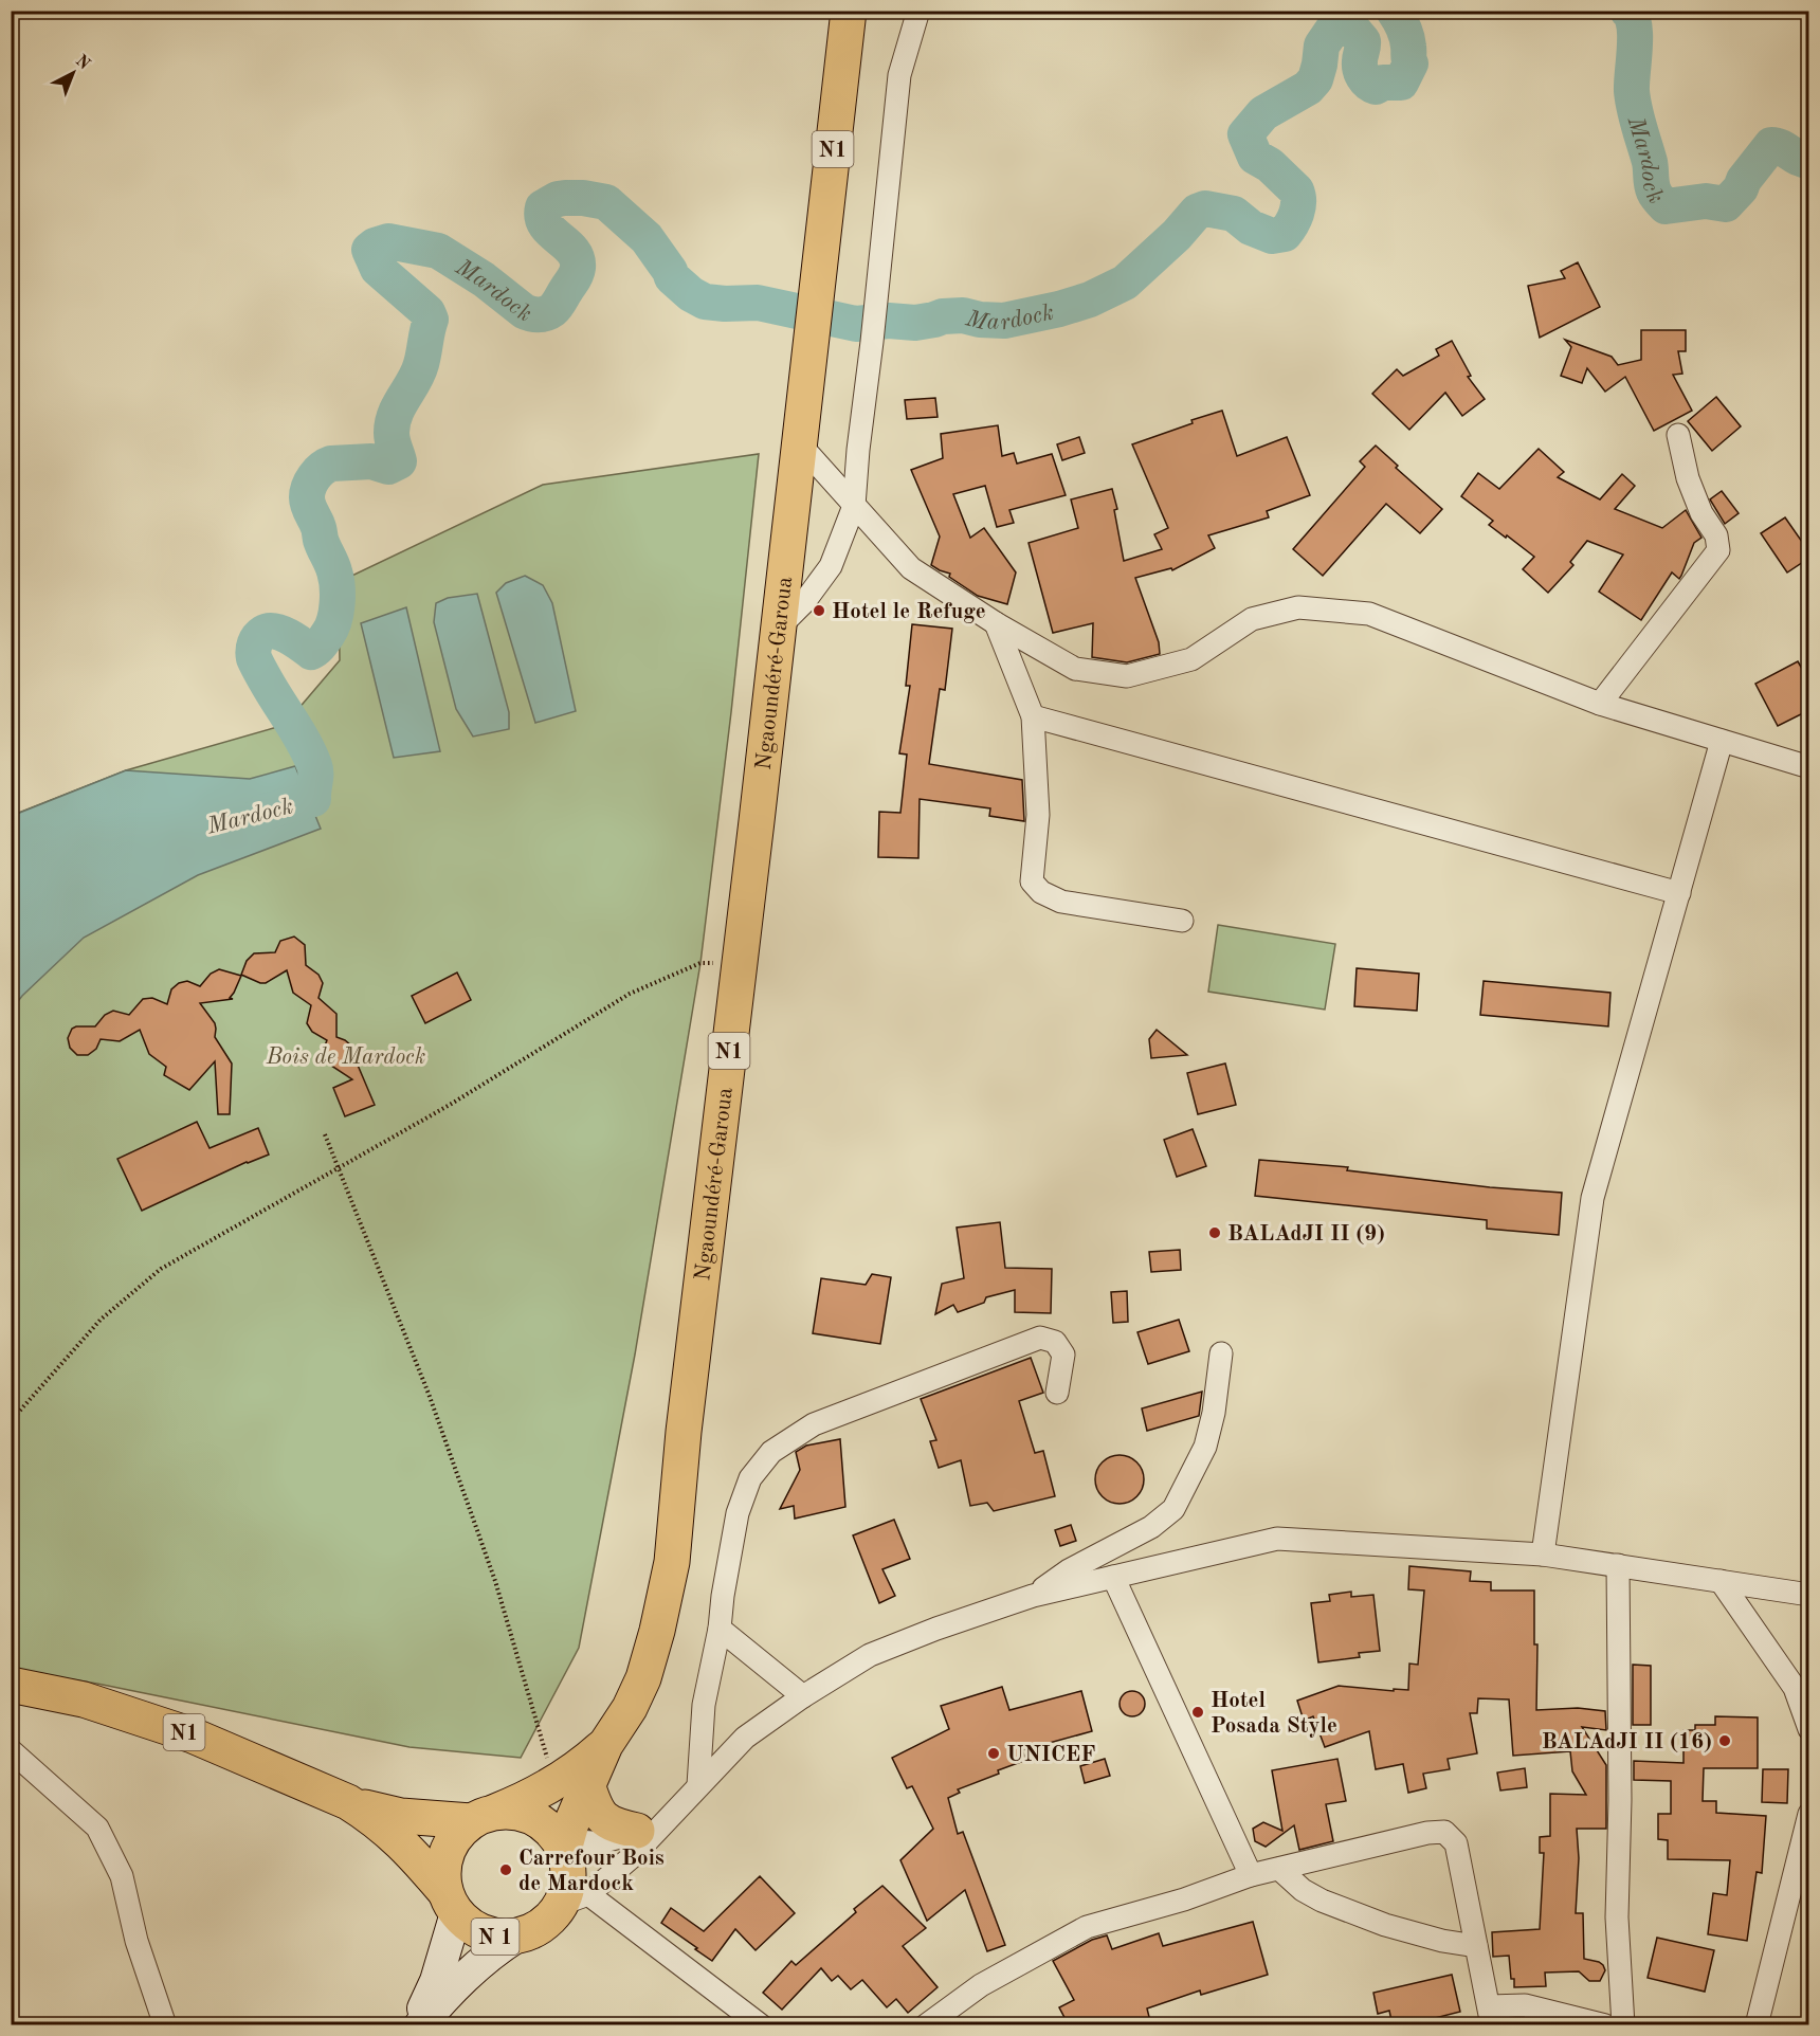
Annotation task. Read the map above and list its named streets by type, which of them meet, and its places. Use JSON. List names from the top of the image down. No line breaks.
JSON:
{"streets":{"highway":["N1","Ngaoundéré-Garoua","N 1"]},"crossings":[["N1","Ngaoundéré-Garoua"],["N1","N 1"],["Ngaoundéré-Garoua","N 1"]],"water":["Mardock"],"parks":["Bois de Mardock"],"places":["Hotel le Refuge","BALAdJI II (9)","Hotel Posada Style","BALAdJI II (16)","UNICEF","Carrefour Bois de Mardock"],"north":"top right"}
